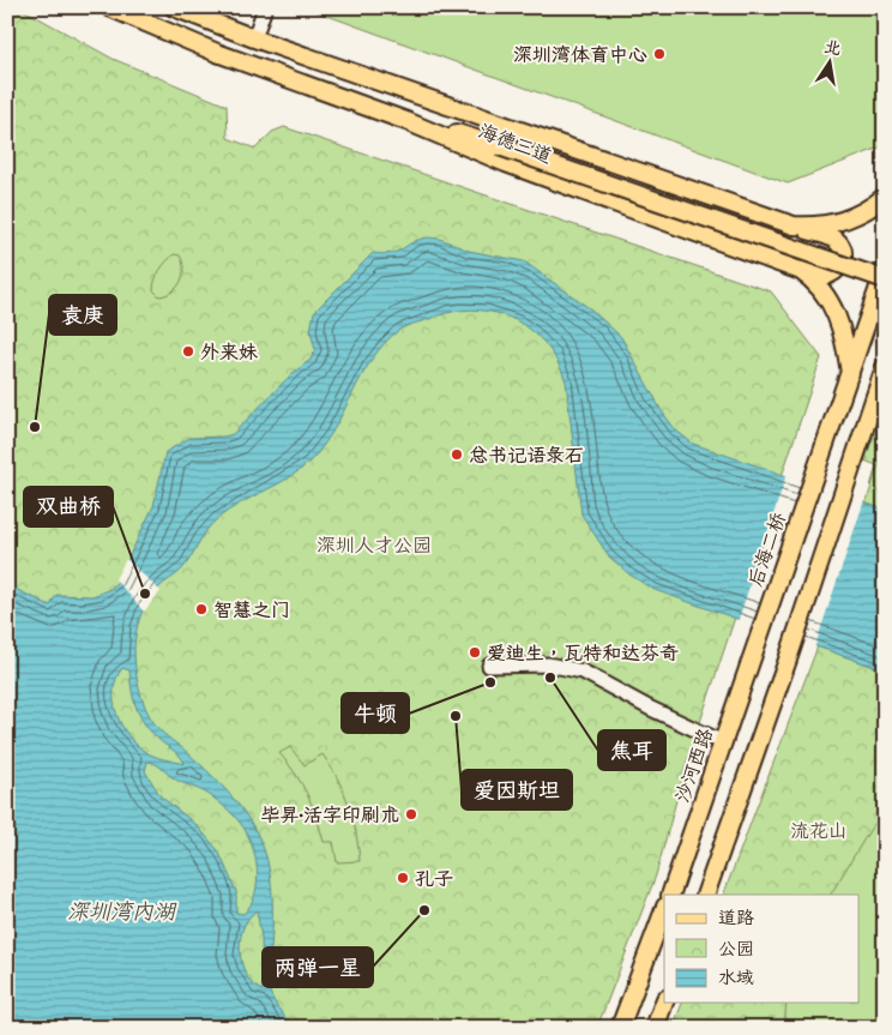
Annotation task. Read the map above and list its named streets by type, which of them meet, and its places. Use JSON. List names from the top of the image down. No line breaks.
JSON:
{"streets":{"main road":["海德三道","后海二桥","沙河西路"]},"crossings":[["海德三道","后海二桥"],["后海二桥","沙河西路"]],"water":["深圳湾内湖"],"parks":["深圳人才公园","流花山"],"places":["深圳湾体育中心","外来妹","袁庚","总书记语录石","双曲桥","智慧之门","爱迪生，瓦特和达芬奇","焦耳","牛顿","爱因斯坦","毕昇·活字印刷术","孔子","两弹一星"],"legend":["道路","公园","水域"],"north":"top"}
